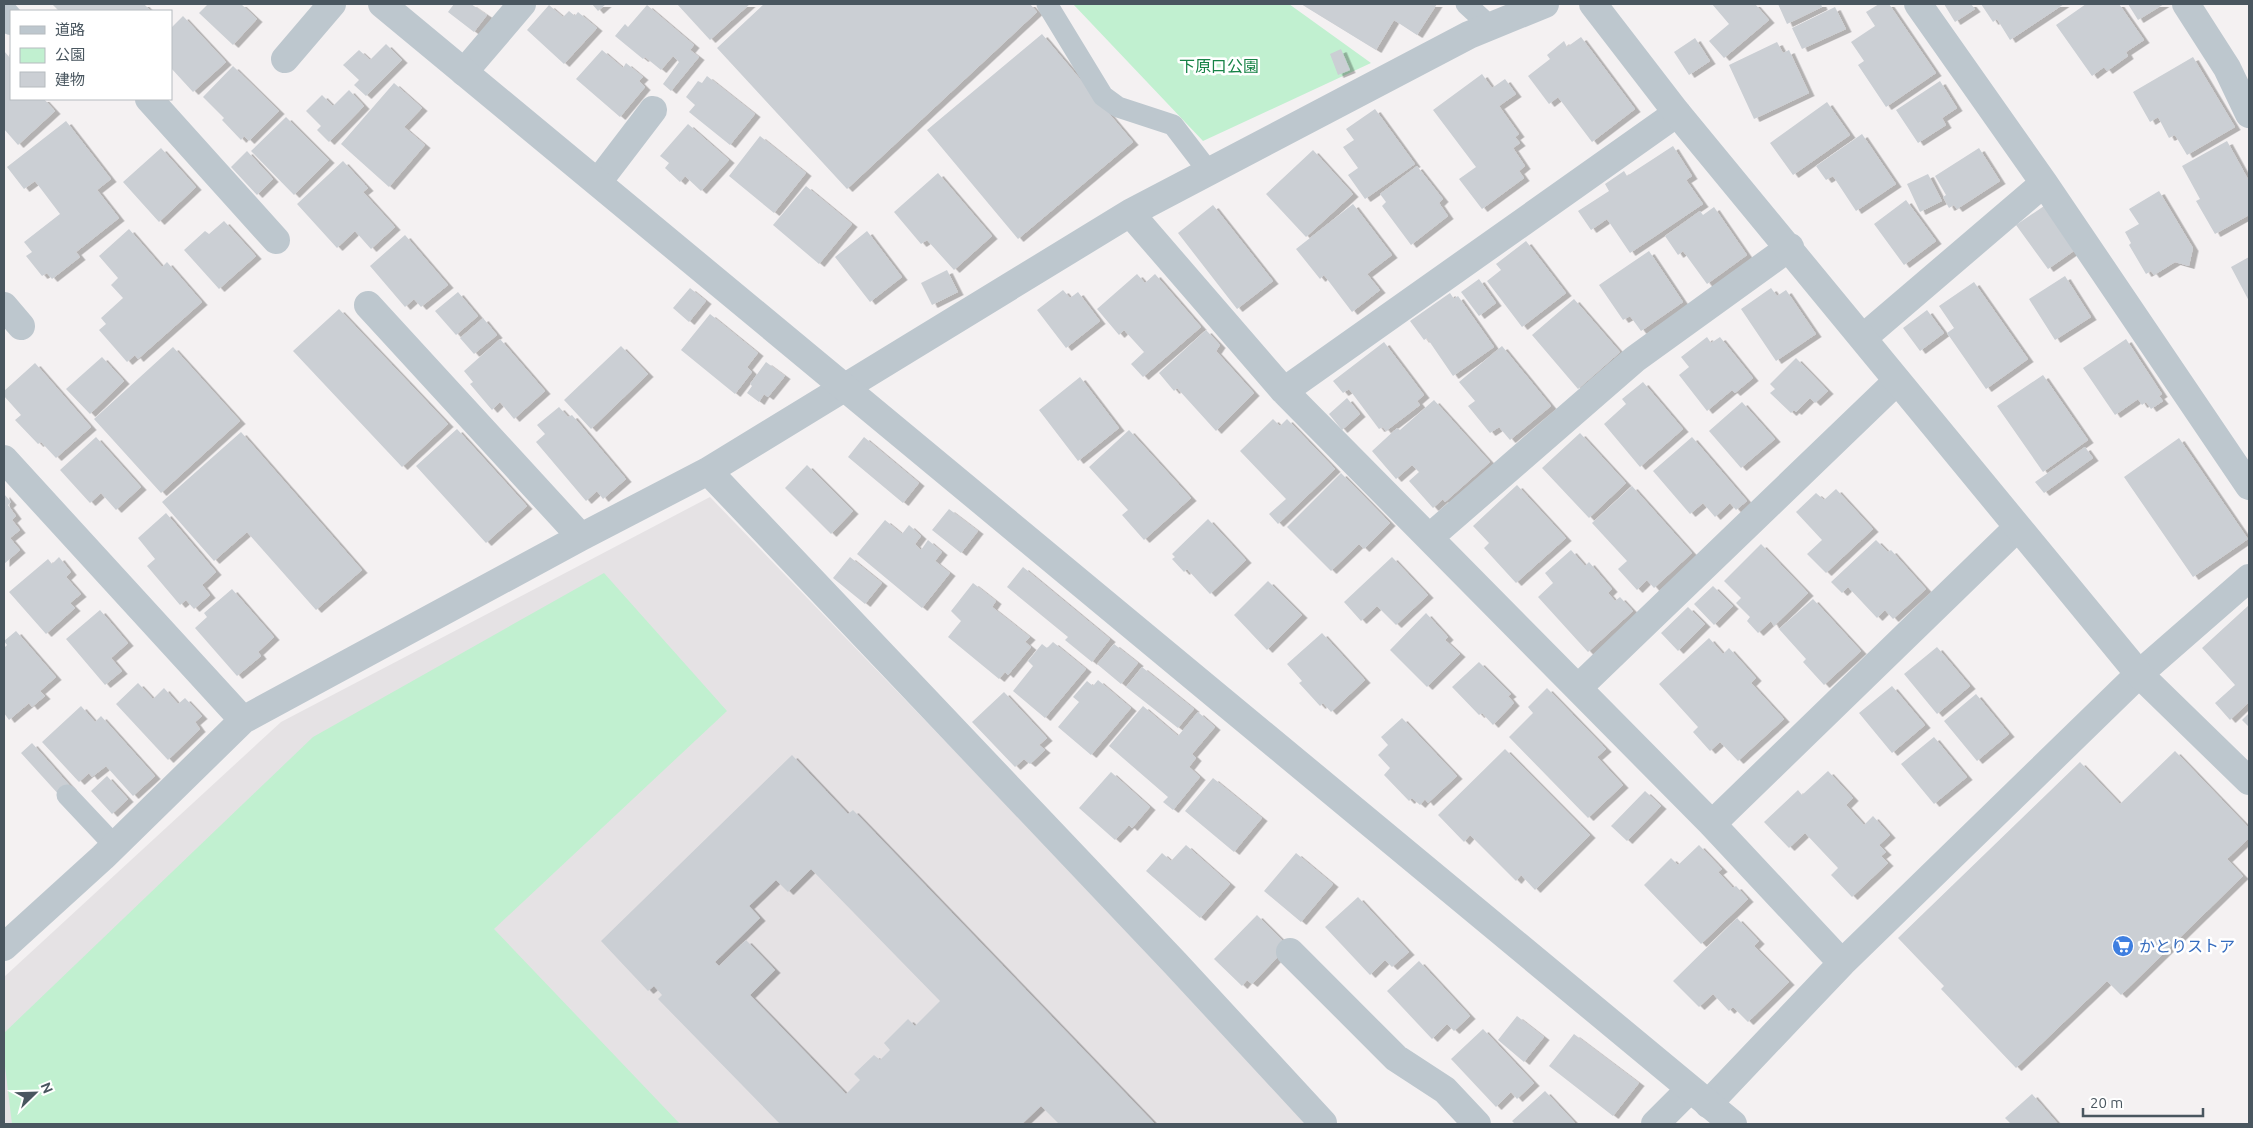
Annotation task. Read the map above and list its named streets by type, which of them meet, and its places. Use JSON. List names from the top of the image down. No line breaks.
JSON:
{"parks":["下原口公園"],"places":{"supermarket":["かとりストア"]},"legend":["道路","公園","建物"],"scale_bar":"20 m","north":"top right"}
